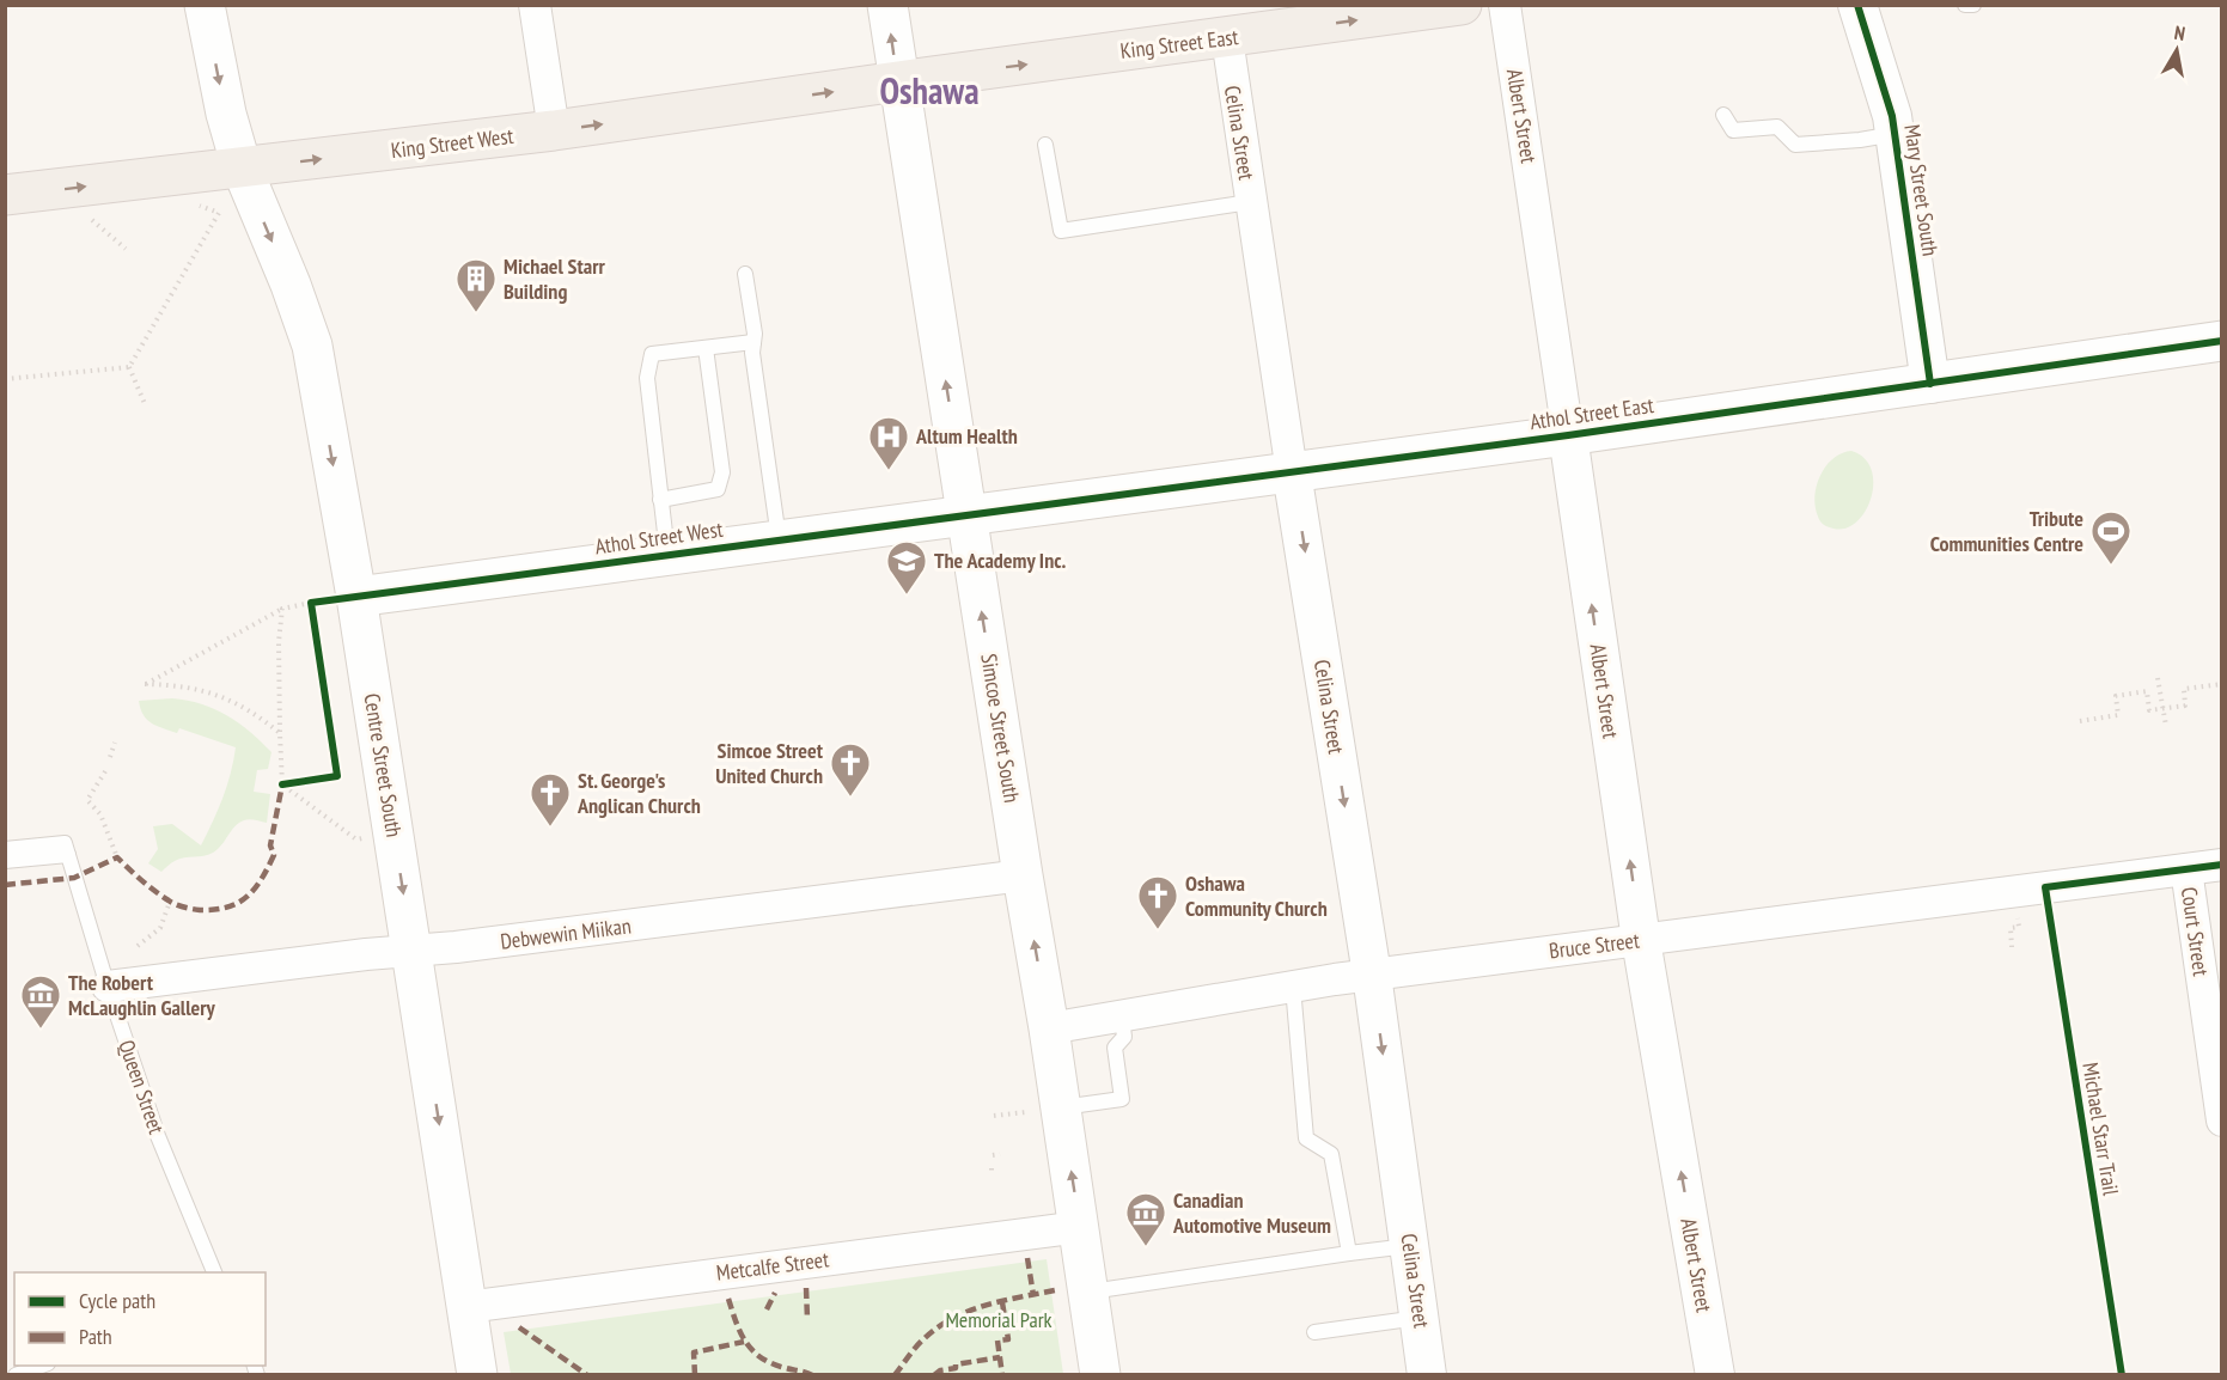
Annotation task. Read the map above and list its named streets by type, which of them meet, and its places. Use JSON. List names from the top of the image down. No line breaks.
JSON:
{"streets":{"main road":["King Street East","King Street West","Athol Street East","Athol Street West","Simcoe Street South","Centre Street South"],"street":["Albert Street","Celina Street","Mary Street South","Court Street","Debwewin Miikan","Bruce Street","Metcalfe Street"],"lane":["Queen Street"],"cycle path":["Michael Starr Trail"]},"crossings":[["King Street East","Celina Street"],["King Street East","King Street West"],["King Street East","Simcoe Street South"],["Albert Street","Athol Street East"],["Albert Street","Bruce Street"],["Celina Street","Athol Street East"],["Celina Street","Bruce Street"],["King Street West","Simcoe Street South"],["King Street West","Centre Street South"],["Mary Street South","Athol Street East"],["Athol Street East","Athol Street West"],["Athol Street East","Simcoe Street South"],["Athol Street West","Simcoe Street South"],["Athol Street West","Centre Street South"],["Simcoe Street South","Debwewin Miikan"],["Simcoe Street South","Bruce Street"],["Simcoe Street South","Metcalfe Street"],["Centre Street South","Debwewin Miikan"],["Centre Street South","Metcalfe Street"],["Court Street","Bruce Street"],["Debwewin Miikan","Queen Street"]],"one_way":["King Street East","Albert Street","Celina Street","King Street West","Simcoe Street South","Centre Street South"],"districts":["Oshawa"],"parks":["Memorial Park"],"places":{"building":["Michael Starr Building"],"hospital":["Altum Health"],"sports":["Tribute Communities Centre"],"school or university":["The Academy Inc."],"church":["Simcoe Street United Church","St. George's Anglican Church","Oshawa Community Church"],"museum":["The Robert McLaughlin Gallery","Canadian Automotive Museum"]},"legend":["Cycle path","Path"],"north":"top"}
